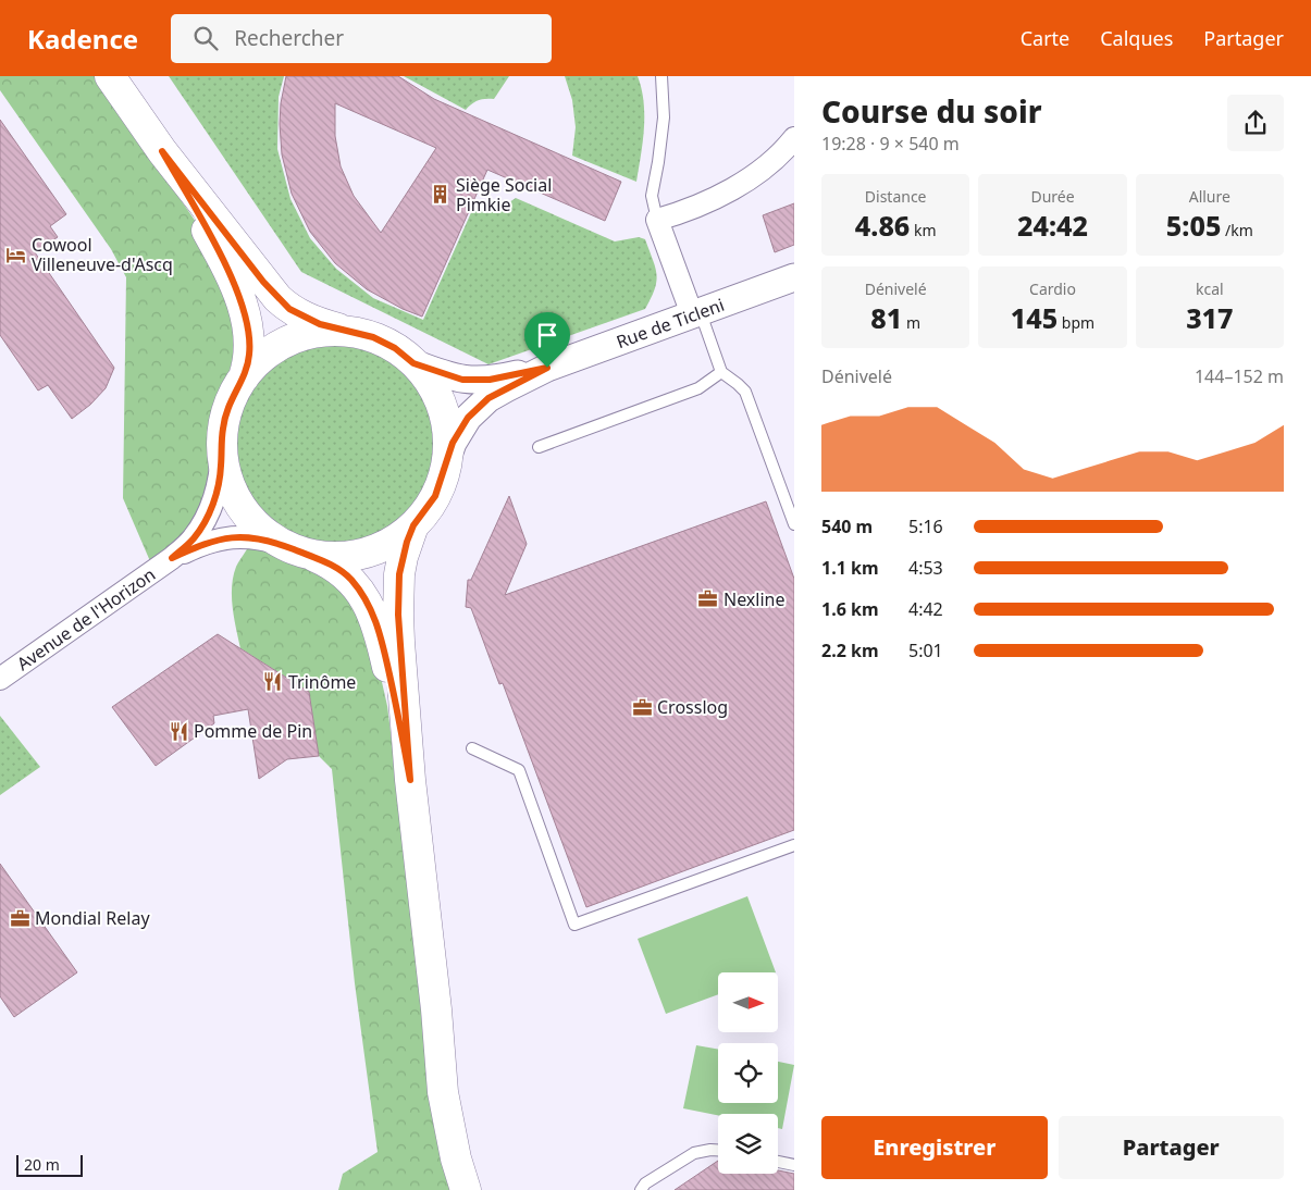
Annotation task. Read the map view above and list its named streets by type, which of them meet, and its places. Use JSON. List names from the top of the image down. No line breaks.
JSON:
{"streets":{"street":["Rue de Ticleni","Avenue de l'Horizon"]},"places":{"building":["Siège Social Pimkie"],"hotel":["Cowool Villeneuve-d'Ascq"],"office":["Nexline","Crosslog","Mondial Relay"],"restaurant":["Trinôme","Pomme de Pin"]},"scale_bar":"20 m","north":"right","page":{"header":"Kadence","search":"Rechercher","nav":["Carte","Calques","Partager"],"heading":["Course du soir","19:28 · 9 × 540 m"],"stats":[["Distance","4.86 km"],["Durée","24:42"],["Allure","5:05 /km"],["Dénivelé","81 m"],["Cardio","145 bpm"],["kcal","317"]],"chart":["Dénivelé","144–152 m"],"list":[{"name":"540 m","note":"5:16"},{"name":"1.1 km","note":"4:53"},{"name":"1.6 km","note":"4:42"},{"name":"2.2 km","note":"5:01"}],"buttons":["Enregistrer","Partager"],"scale":"20 m"}}
